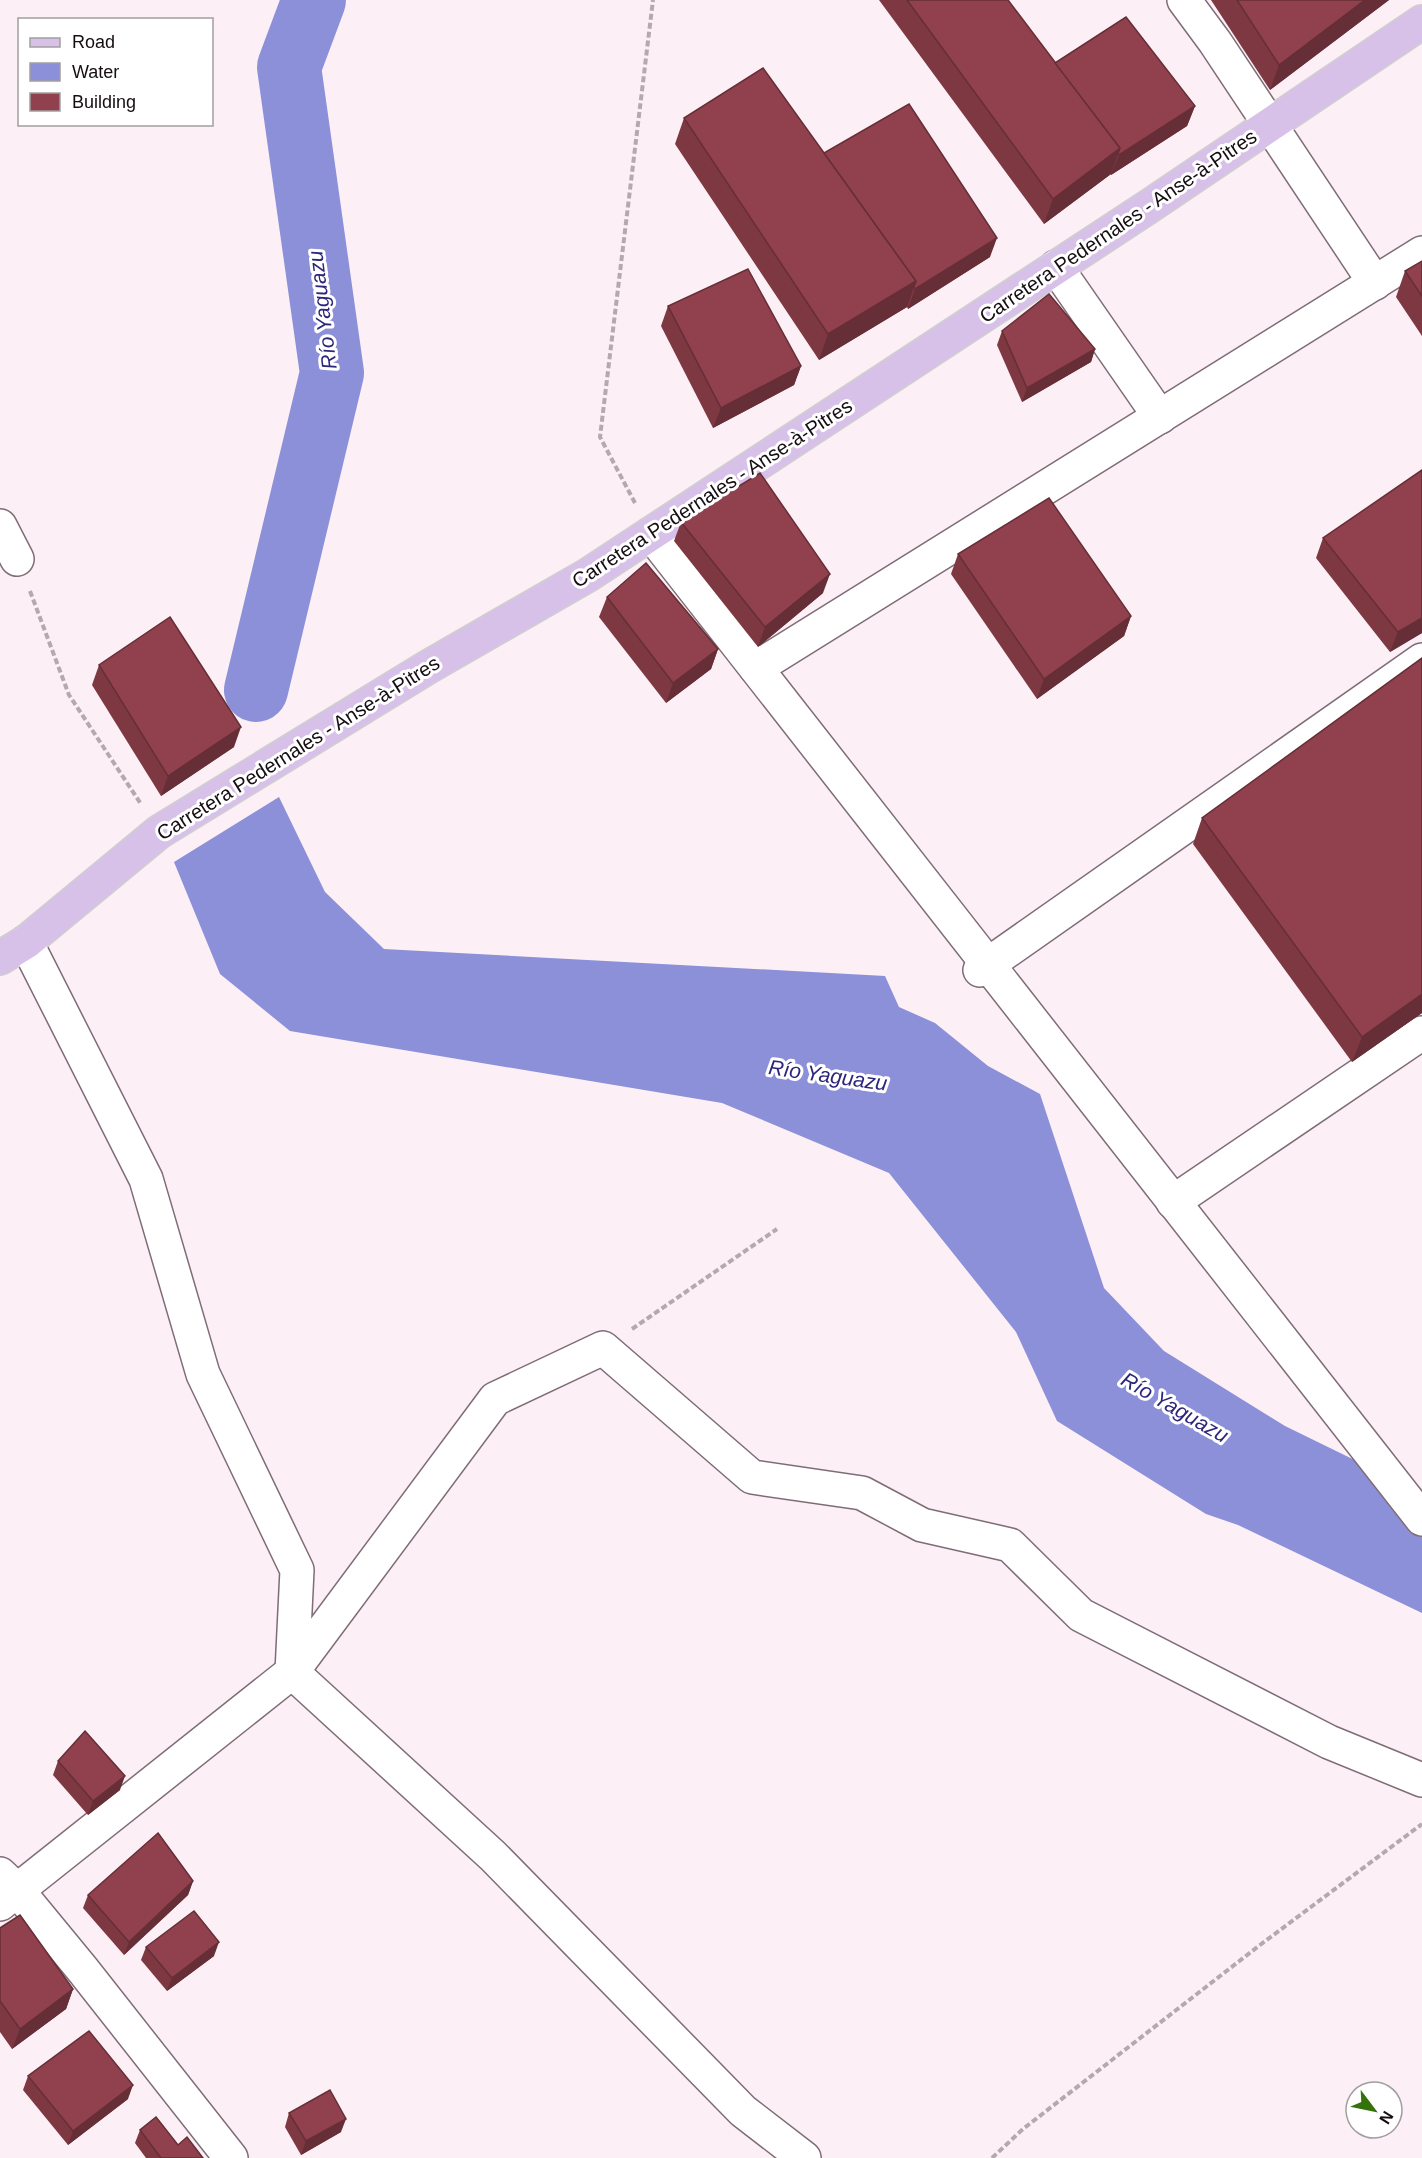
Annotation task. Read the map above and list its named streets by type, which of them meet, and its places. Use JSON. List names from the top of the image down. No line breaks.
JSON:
{"streets":{"main road":["Carretera Pedernales - Anse-à-Pitres"]},"water":["Río Yaguazu"],"legend":["Road","Water","Building"],"north":"bottom right"}
